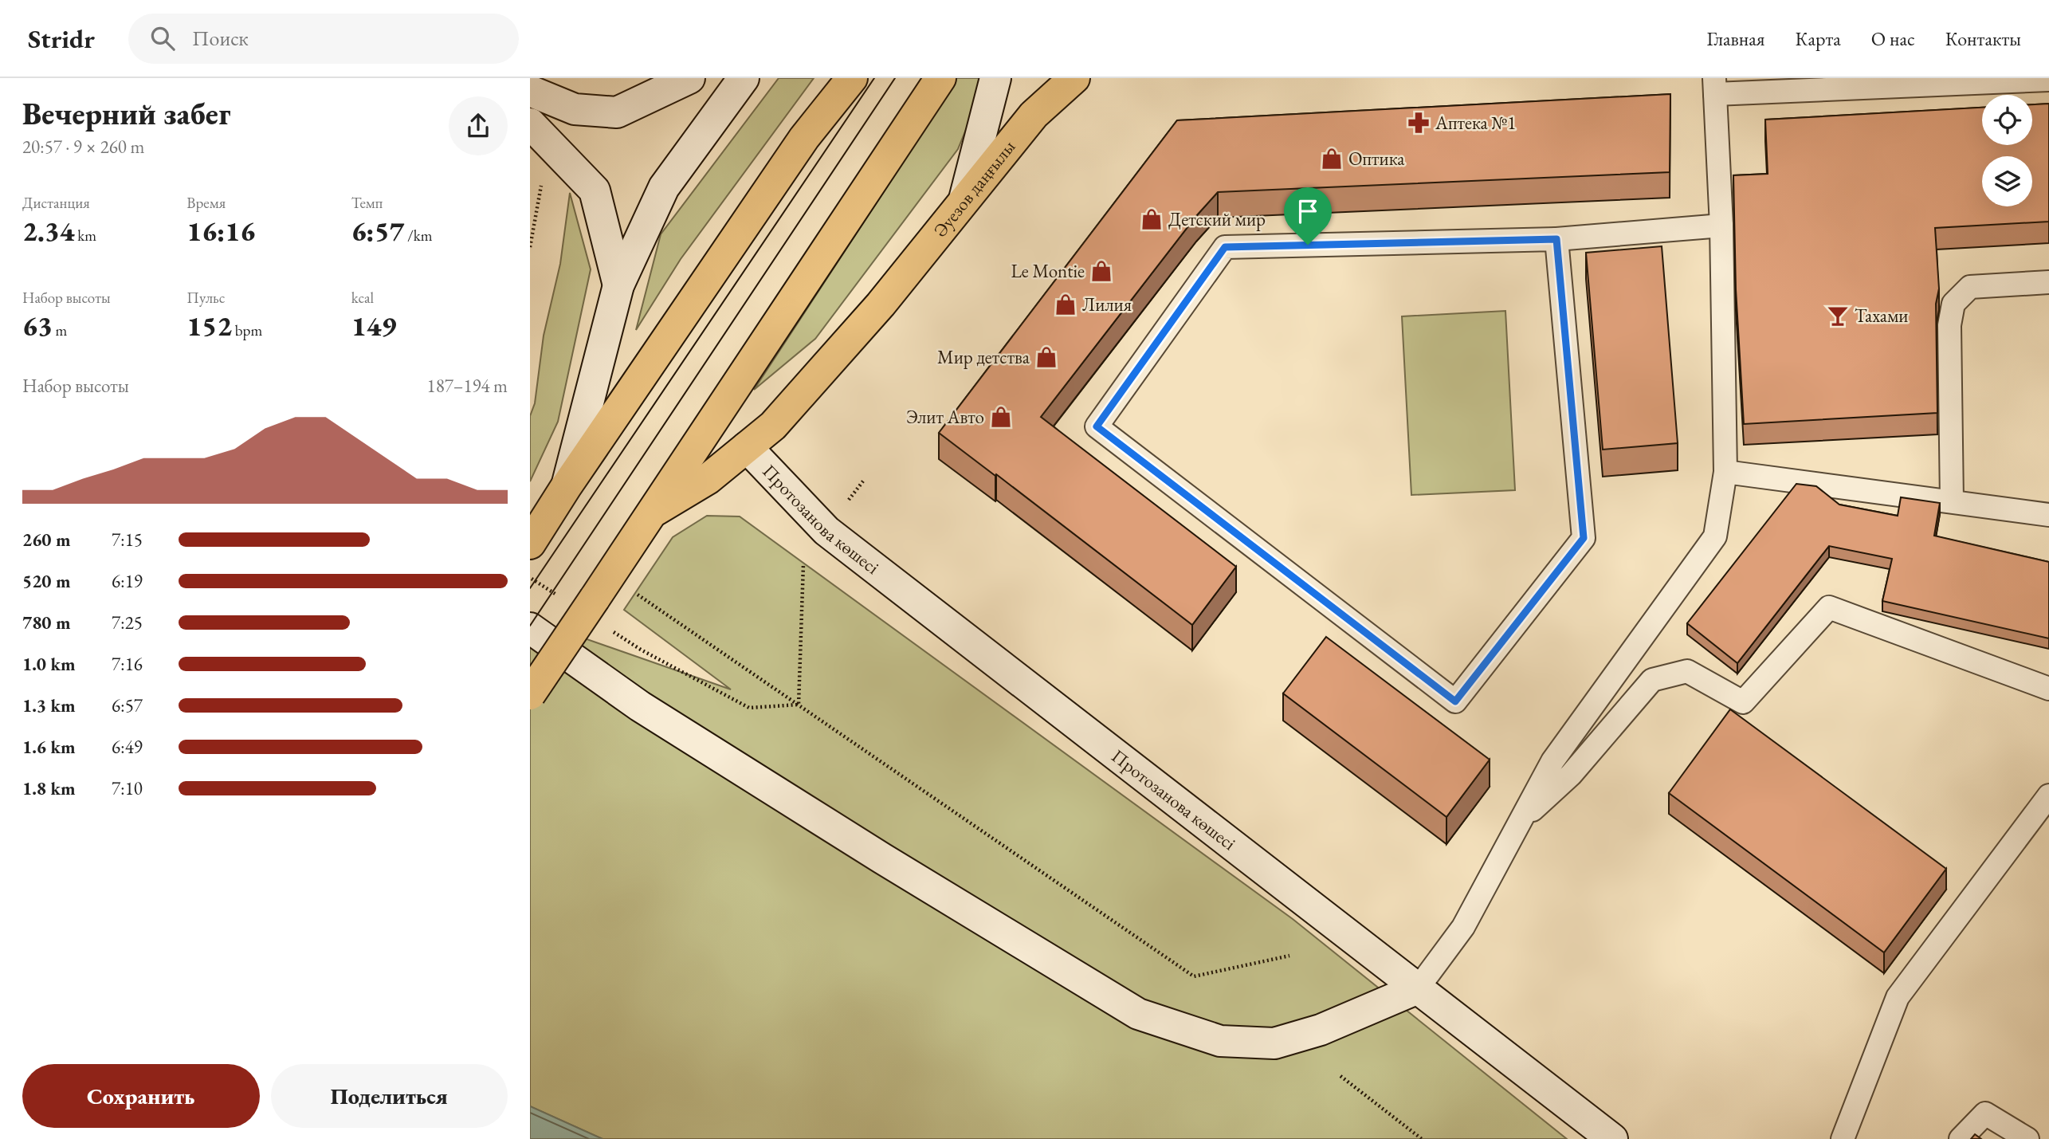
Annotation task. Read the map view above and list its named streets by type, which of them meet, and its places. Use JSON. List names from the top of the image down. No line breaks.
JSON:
{"streets":{"main road":["Әуезов даңғылы","Протозанова көшесі"]},"crossings":[["Әуезов даңғылы","Протозанова көшесі"]],"places":{"pharmacy":["Аптека №1"],"shop":["Оптика","Детский мир","Le Montie","Лилия","Мир детства","Элит Авто"],"bar":["Тахами"]},"page":{"header":"Stridr","search":"Поиск","nav":["Главная","Карта","О нас","Контакты"],"heading":["Вечерний забег","20:57 · 9 × 260 m"],"stats":[["Дистанция","2.34 km"],["Время","16:16"],["Темп","6:57 /km"],["Набор высоты","63 m"],["Пульс","152 bpm"],["kcal","149"]],"chart":["Набор высоты","187–194 m"],"list":[{"name":"260 m","note":"7:15"},{"name":"520 m","note":"6:19"},{"name":"780 m","note":"7:25"},{"name":"1.0 km","note":"7:16"},{"name":"1.3 km","note":"6:57"},{"name":"1.6 km","note":"6:49"},{"name":"1.8 km","note":"7:10"}],"buttons":["Сохранить","Поделиться"]}}
